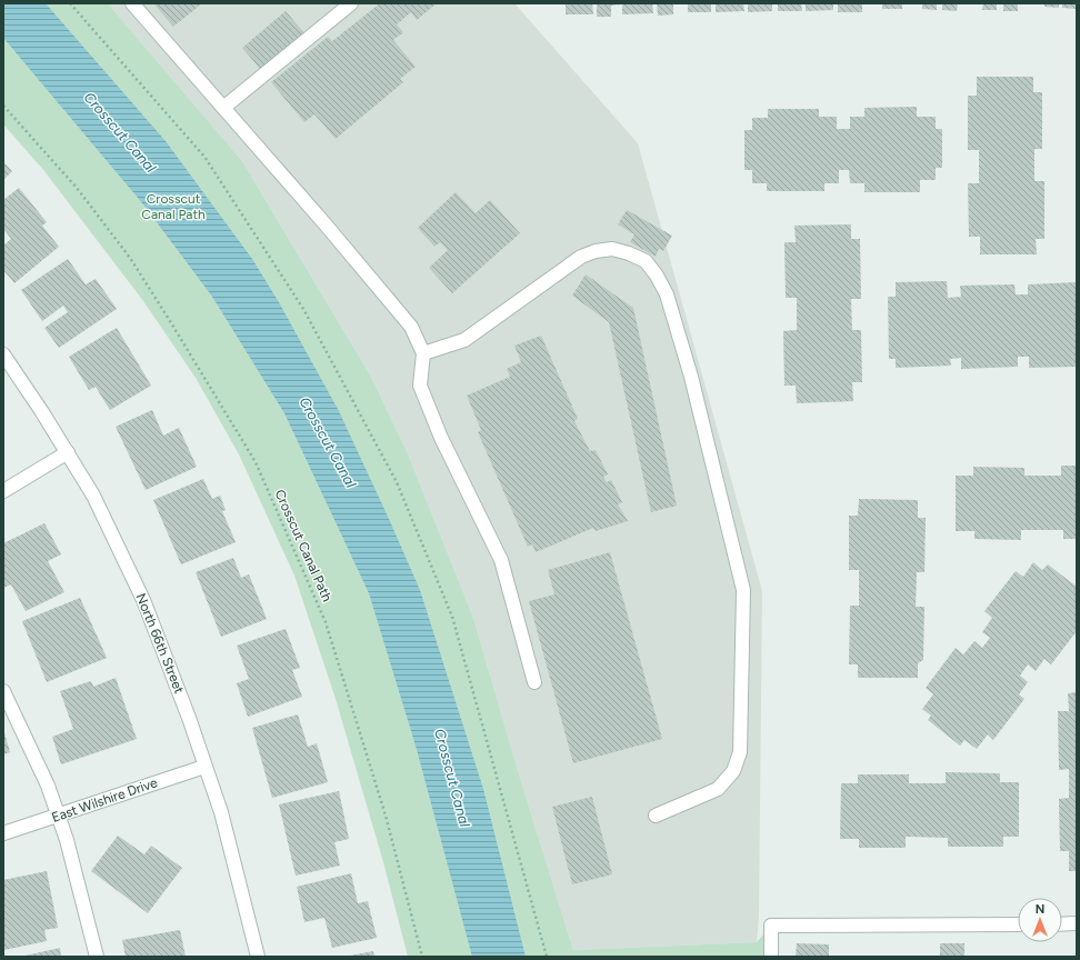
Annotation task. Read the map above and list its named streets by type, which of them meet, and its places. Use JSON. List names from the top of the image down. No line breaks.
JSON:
{"streets":{"street":["North 66th Street","East Wilshire Drive"],"path":["Crosscut Canal Path"]},"crossings":[["North 66th Street","East Wilshire Drive"]],"water":["Crosscut Canal"],"parks":["Crosscut Canal Path"],"north":"top"}
